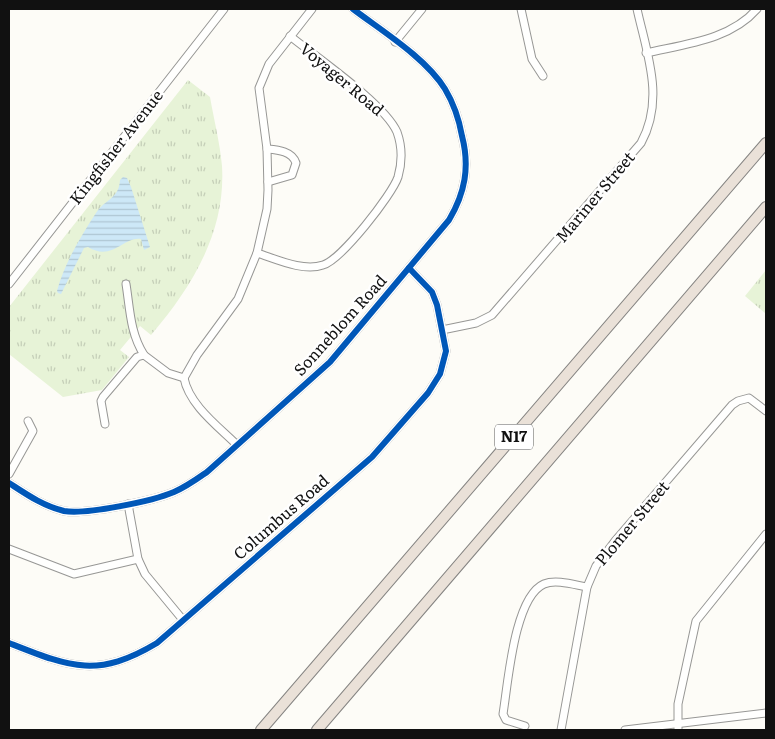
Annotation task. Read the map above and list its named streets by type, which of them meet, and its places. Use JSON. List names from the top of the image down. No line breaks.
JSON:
{"streets":{"highway":["N17"],"street":["Voyager Road","Kingfisher Avenue","Mariner Street","Sonneblom Road","Columbus Road","Plomer Street"]},"crossings":[["Mariner Street","Columbus Road"],["Sonneblom Road","Columbus Road"]]}
